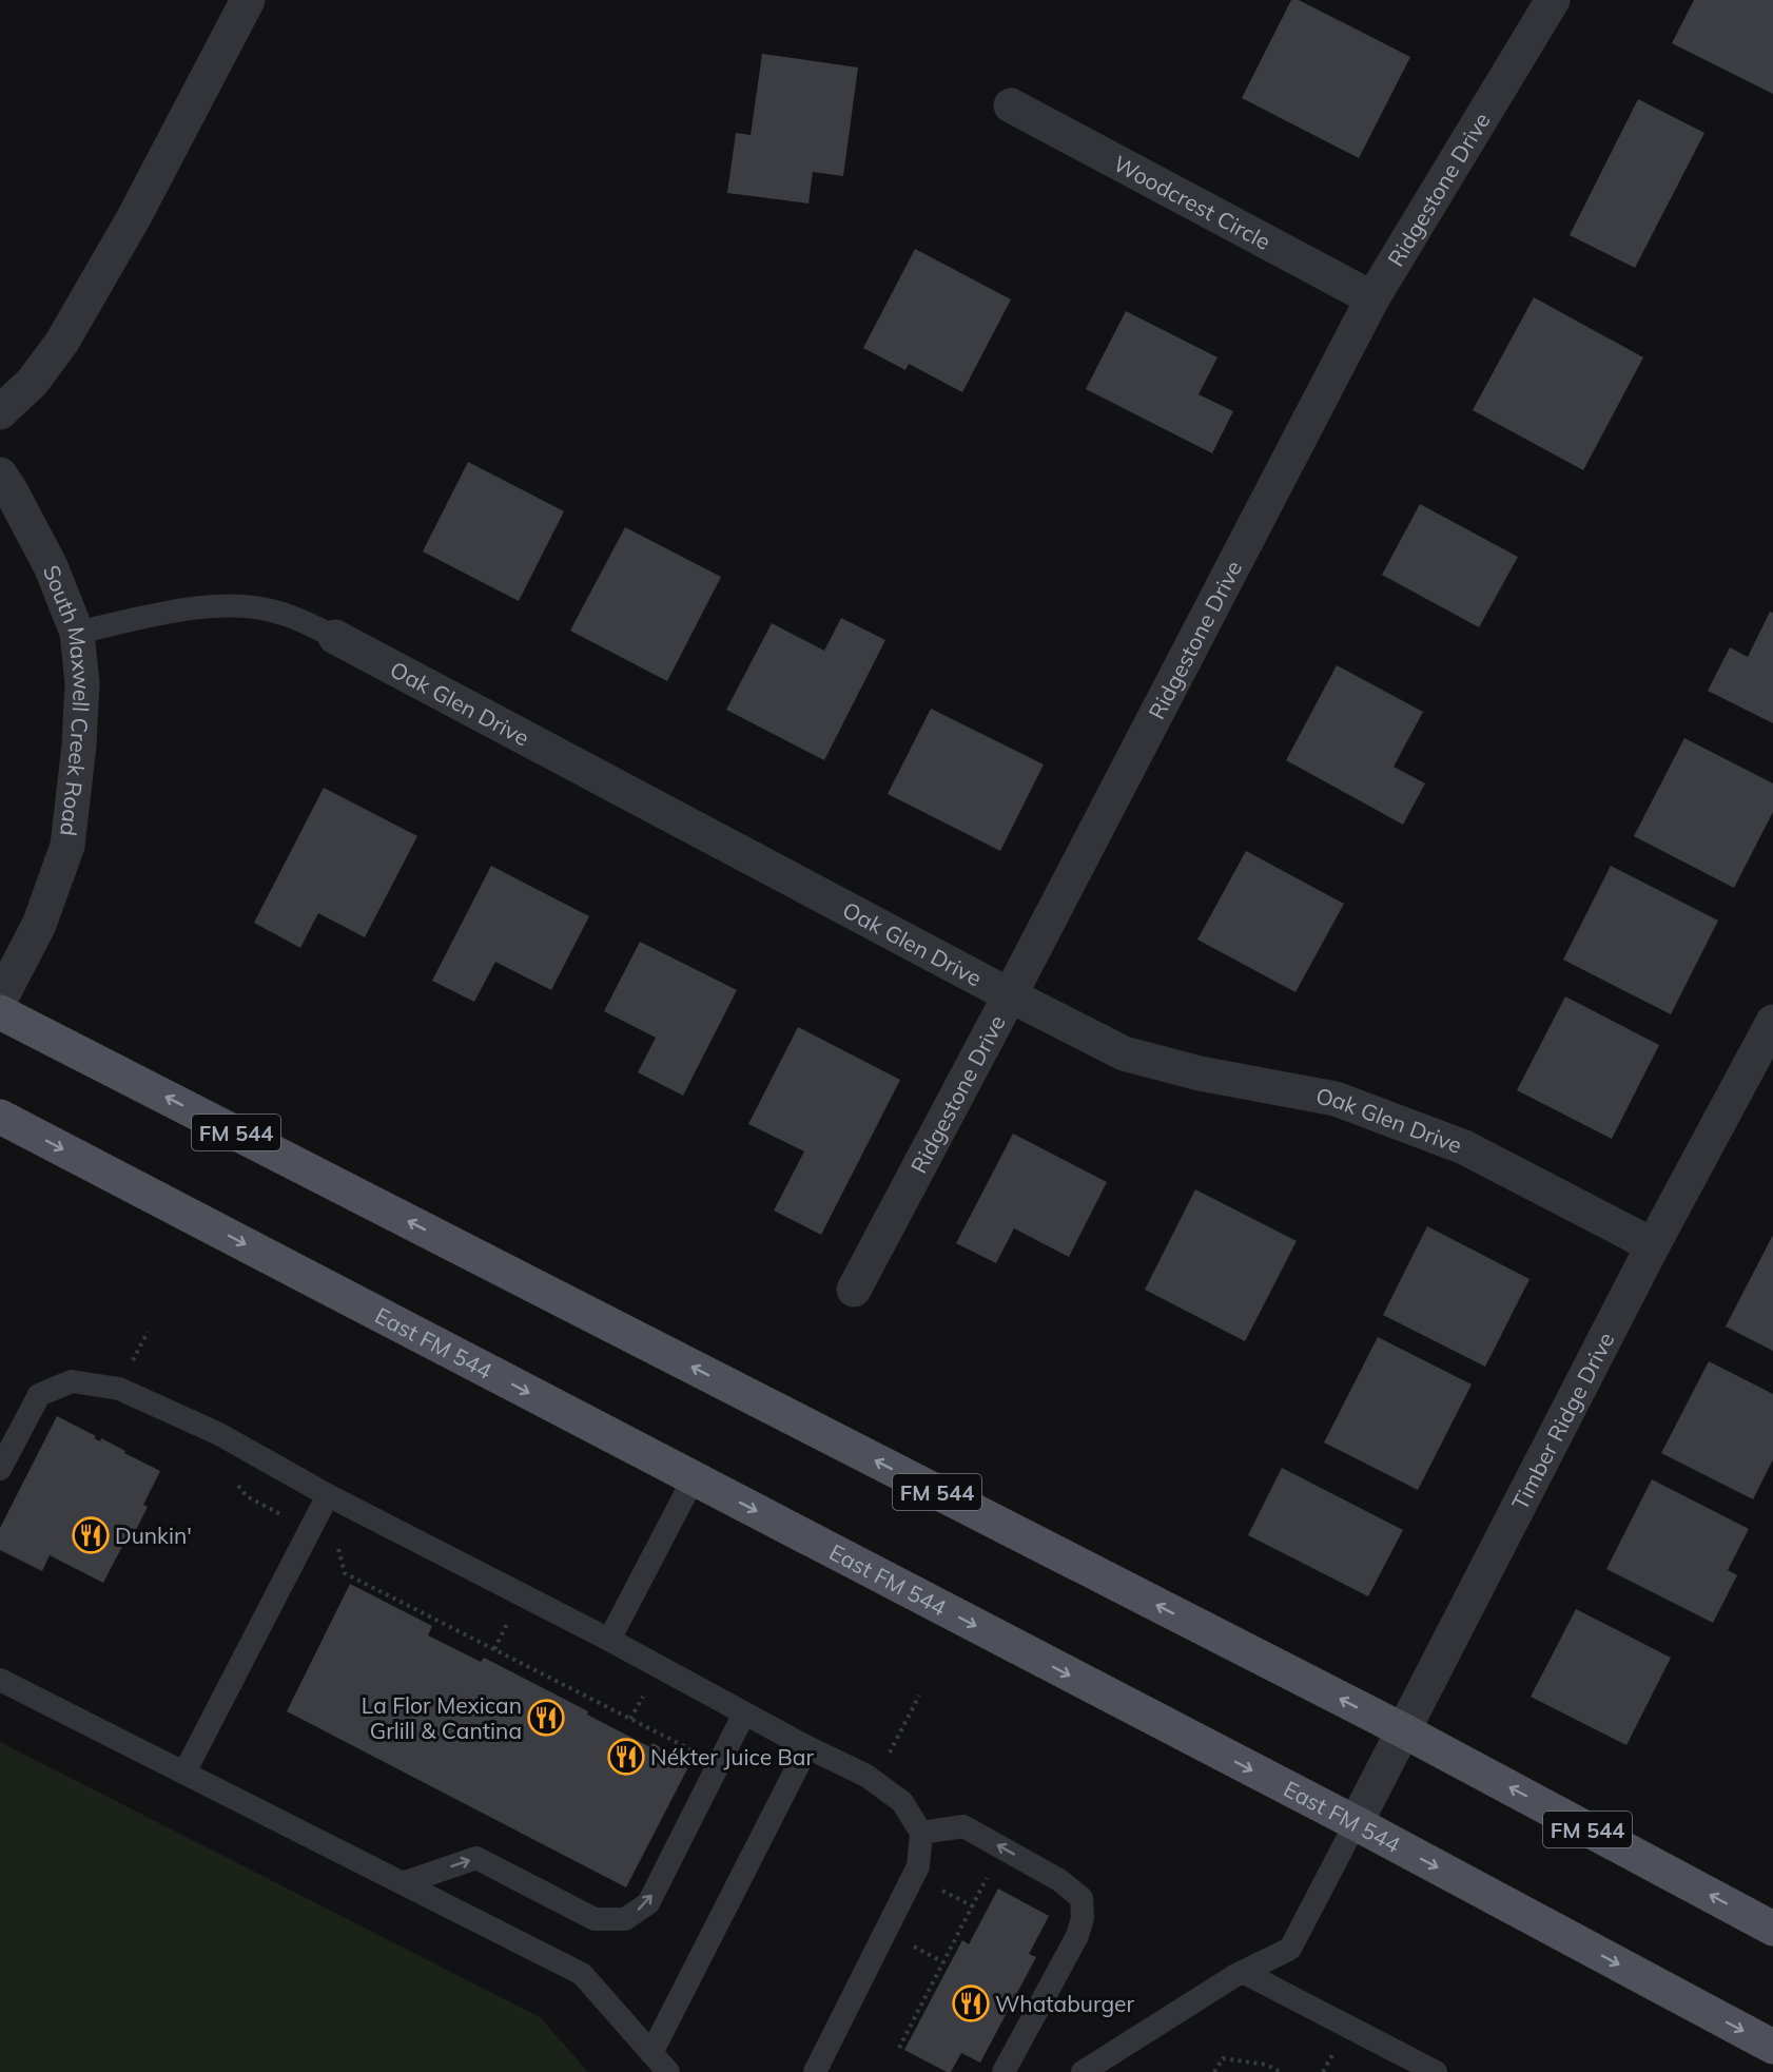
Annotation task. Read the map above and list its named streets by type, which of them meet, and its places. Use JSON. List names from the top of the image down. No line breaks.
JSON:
{"streets":{"main road":["FM 544","East FM 544"],"street":["Ridgestone Drive","Woodcrest Circle","South Maxwell Creek Road","Oak Glen Drive","Timber Ridge Drive"]},"crossings":[["Ridgestone Drive","Woodcrest Circle"],["Ridgestone Drive","Oak Glen Drive"],["Oak Glen Drive","Timber Ridge Drive"],["FM 544","Timber Ridge Drive"],["East FM 544","Timber Ridge Drive"]],"places":{"restaurant":["Dunkin'","La Flor Mexican Grlill & Cantina","Nékter Juice Bar","Whataburger"]}}
